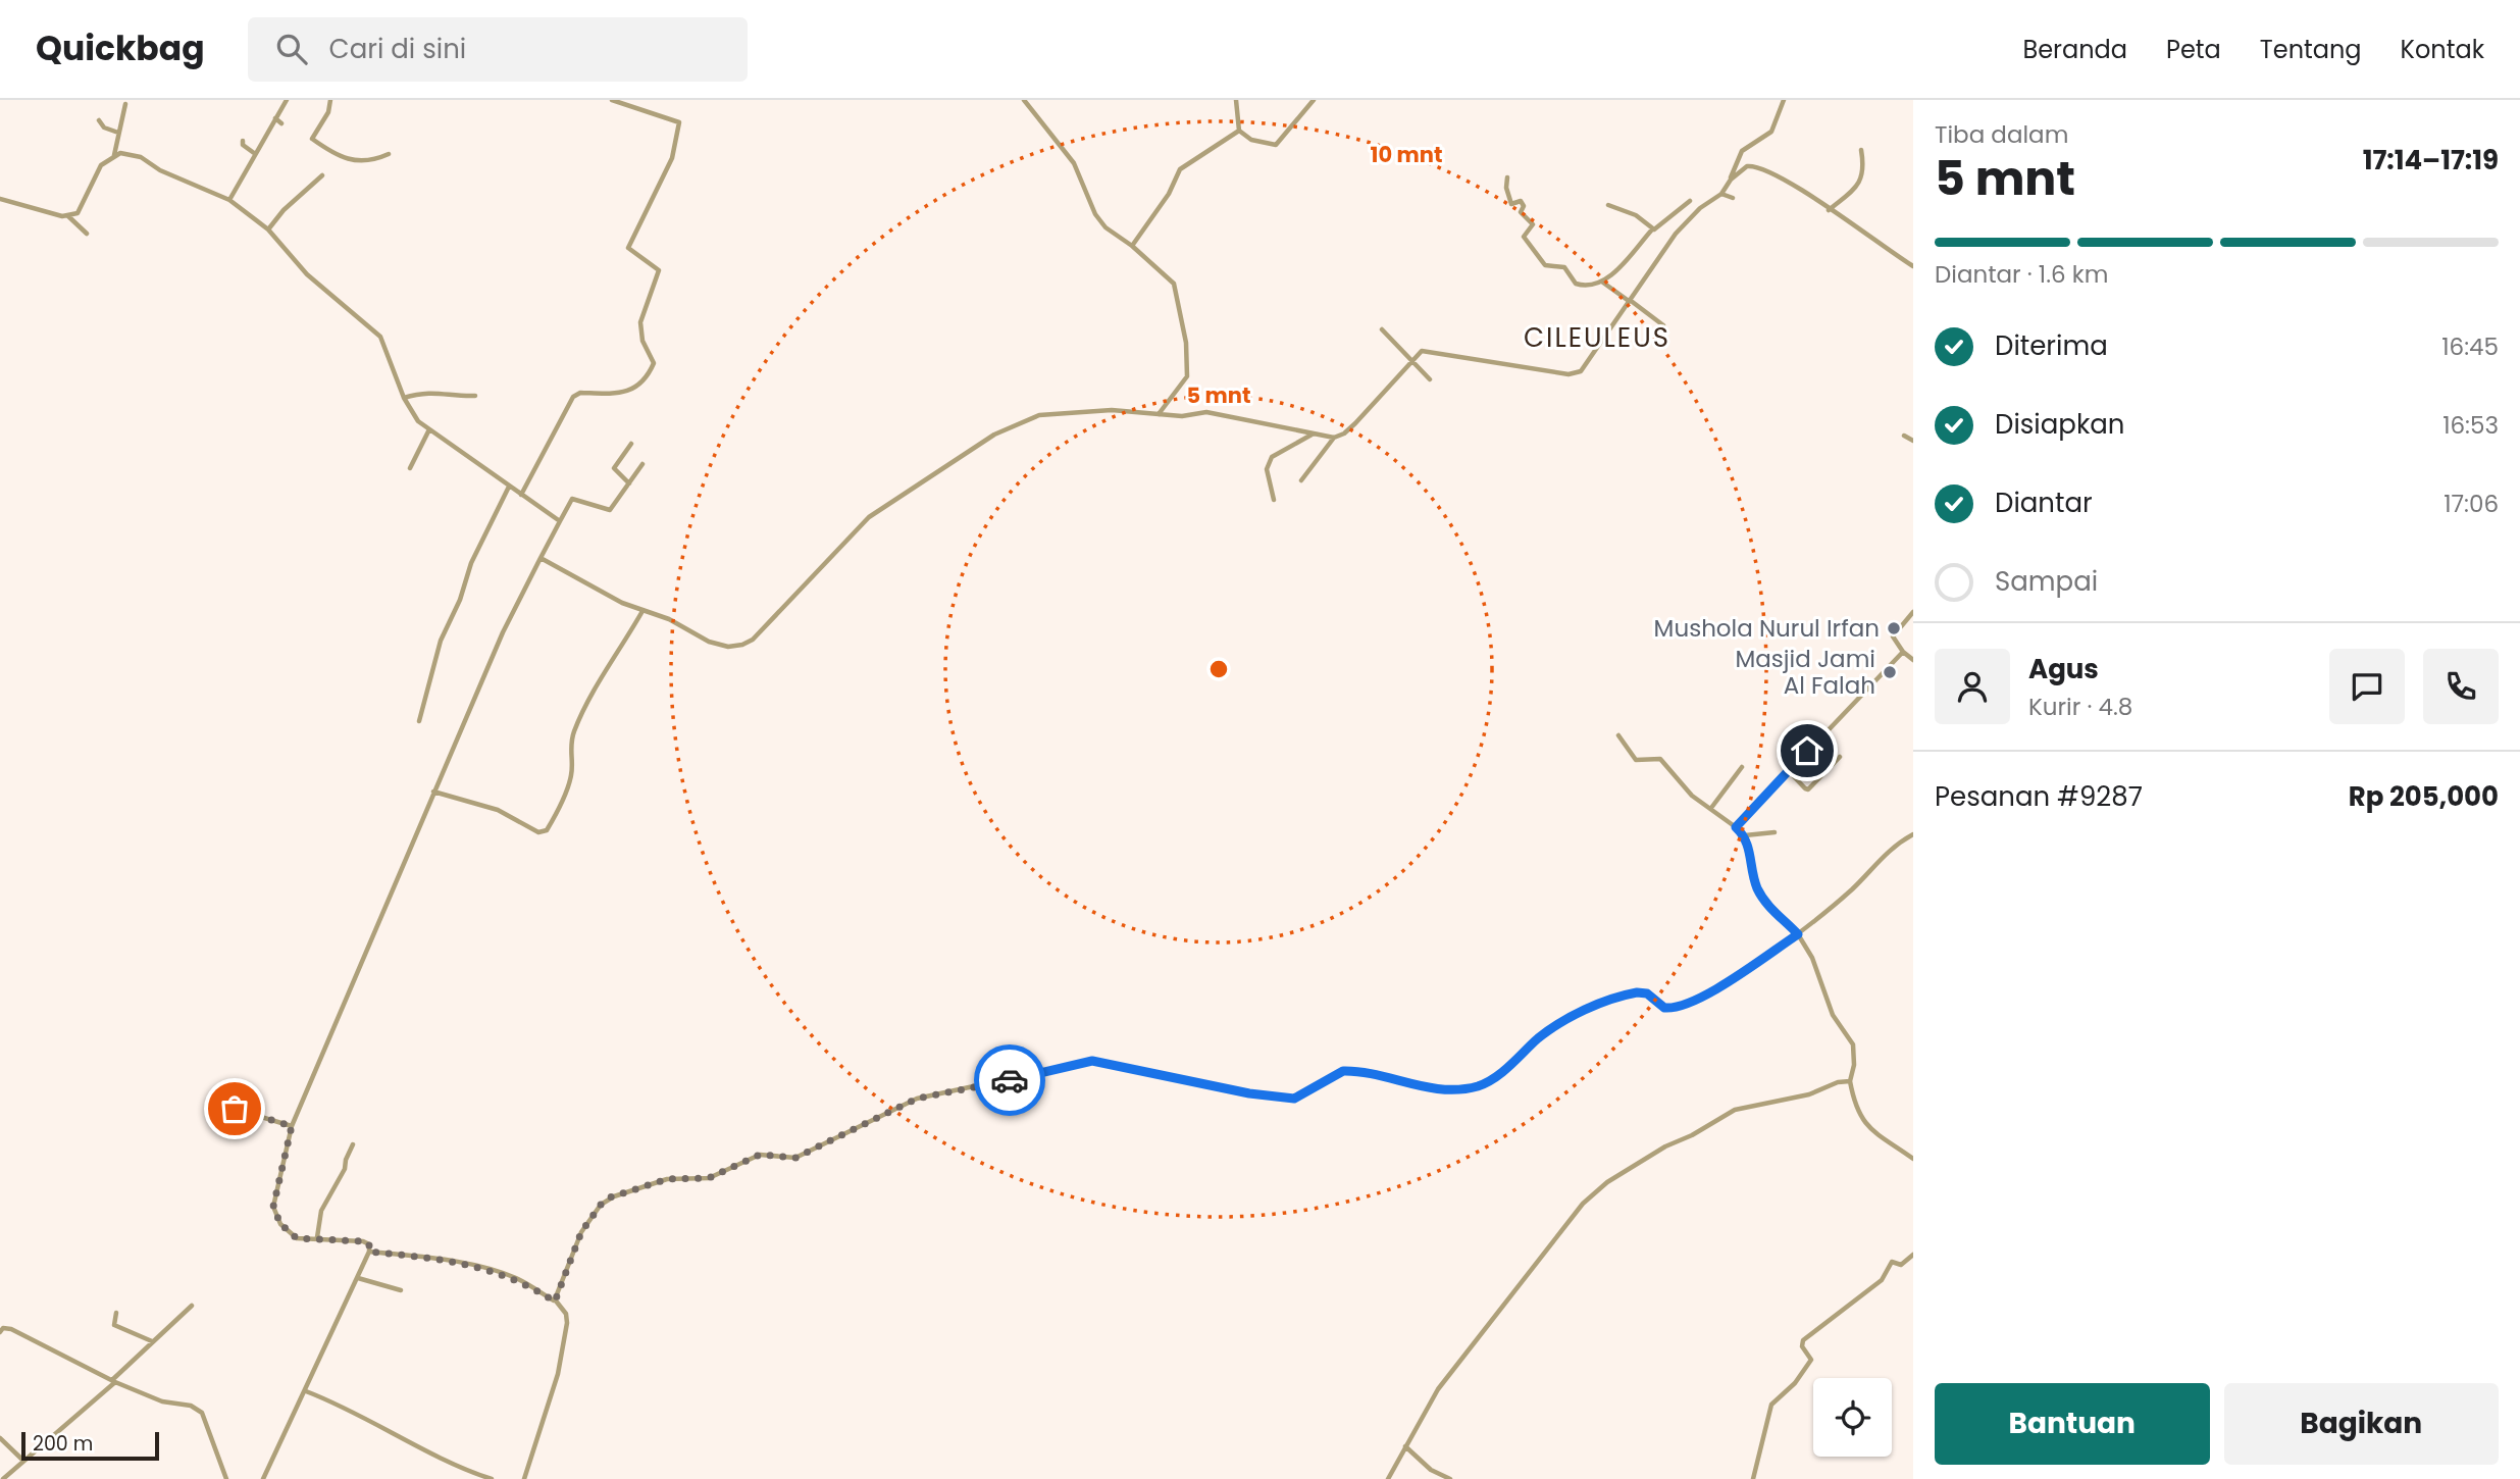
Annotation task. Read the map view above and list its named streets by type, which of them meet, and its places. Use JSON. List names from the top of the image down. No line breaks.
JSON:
{"districts":["CILEULEUS"],"places":["Mushola Nurul Irfan","Masjid Jami Al Falah"],"scale_bar":"200 m","page":{"header":"Quickbag","search":"Cari di sini","nav":["Beranda","Peta","Tentang","Kontak"],"heading":["5 mnt","Tiba dalam","17:14–17:19"],"panel":["Agus","Kurir · 4.8","Pesanan #9287","Rp 205,000"],"bar":"Diantar · 1.6 km","list":[["Diterima","16:45"],["Disiapkan","16:53"],["Diantar","17:06"],"Sampai"],"buttons":["Bantuan","Bagikan"],"scale":"200 m"},"rings":["10 mnt","5 mnt"]}
